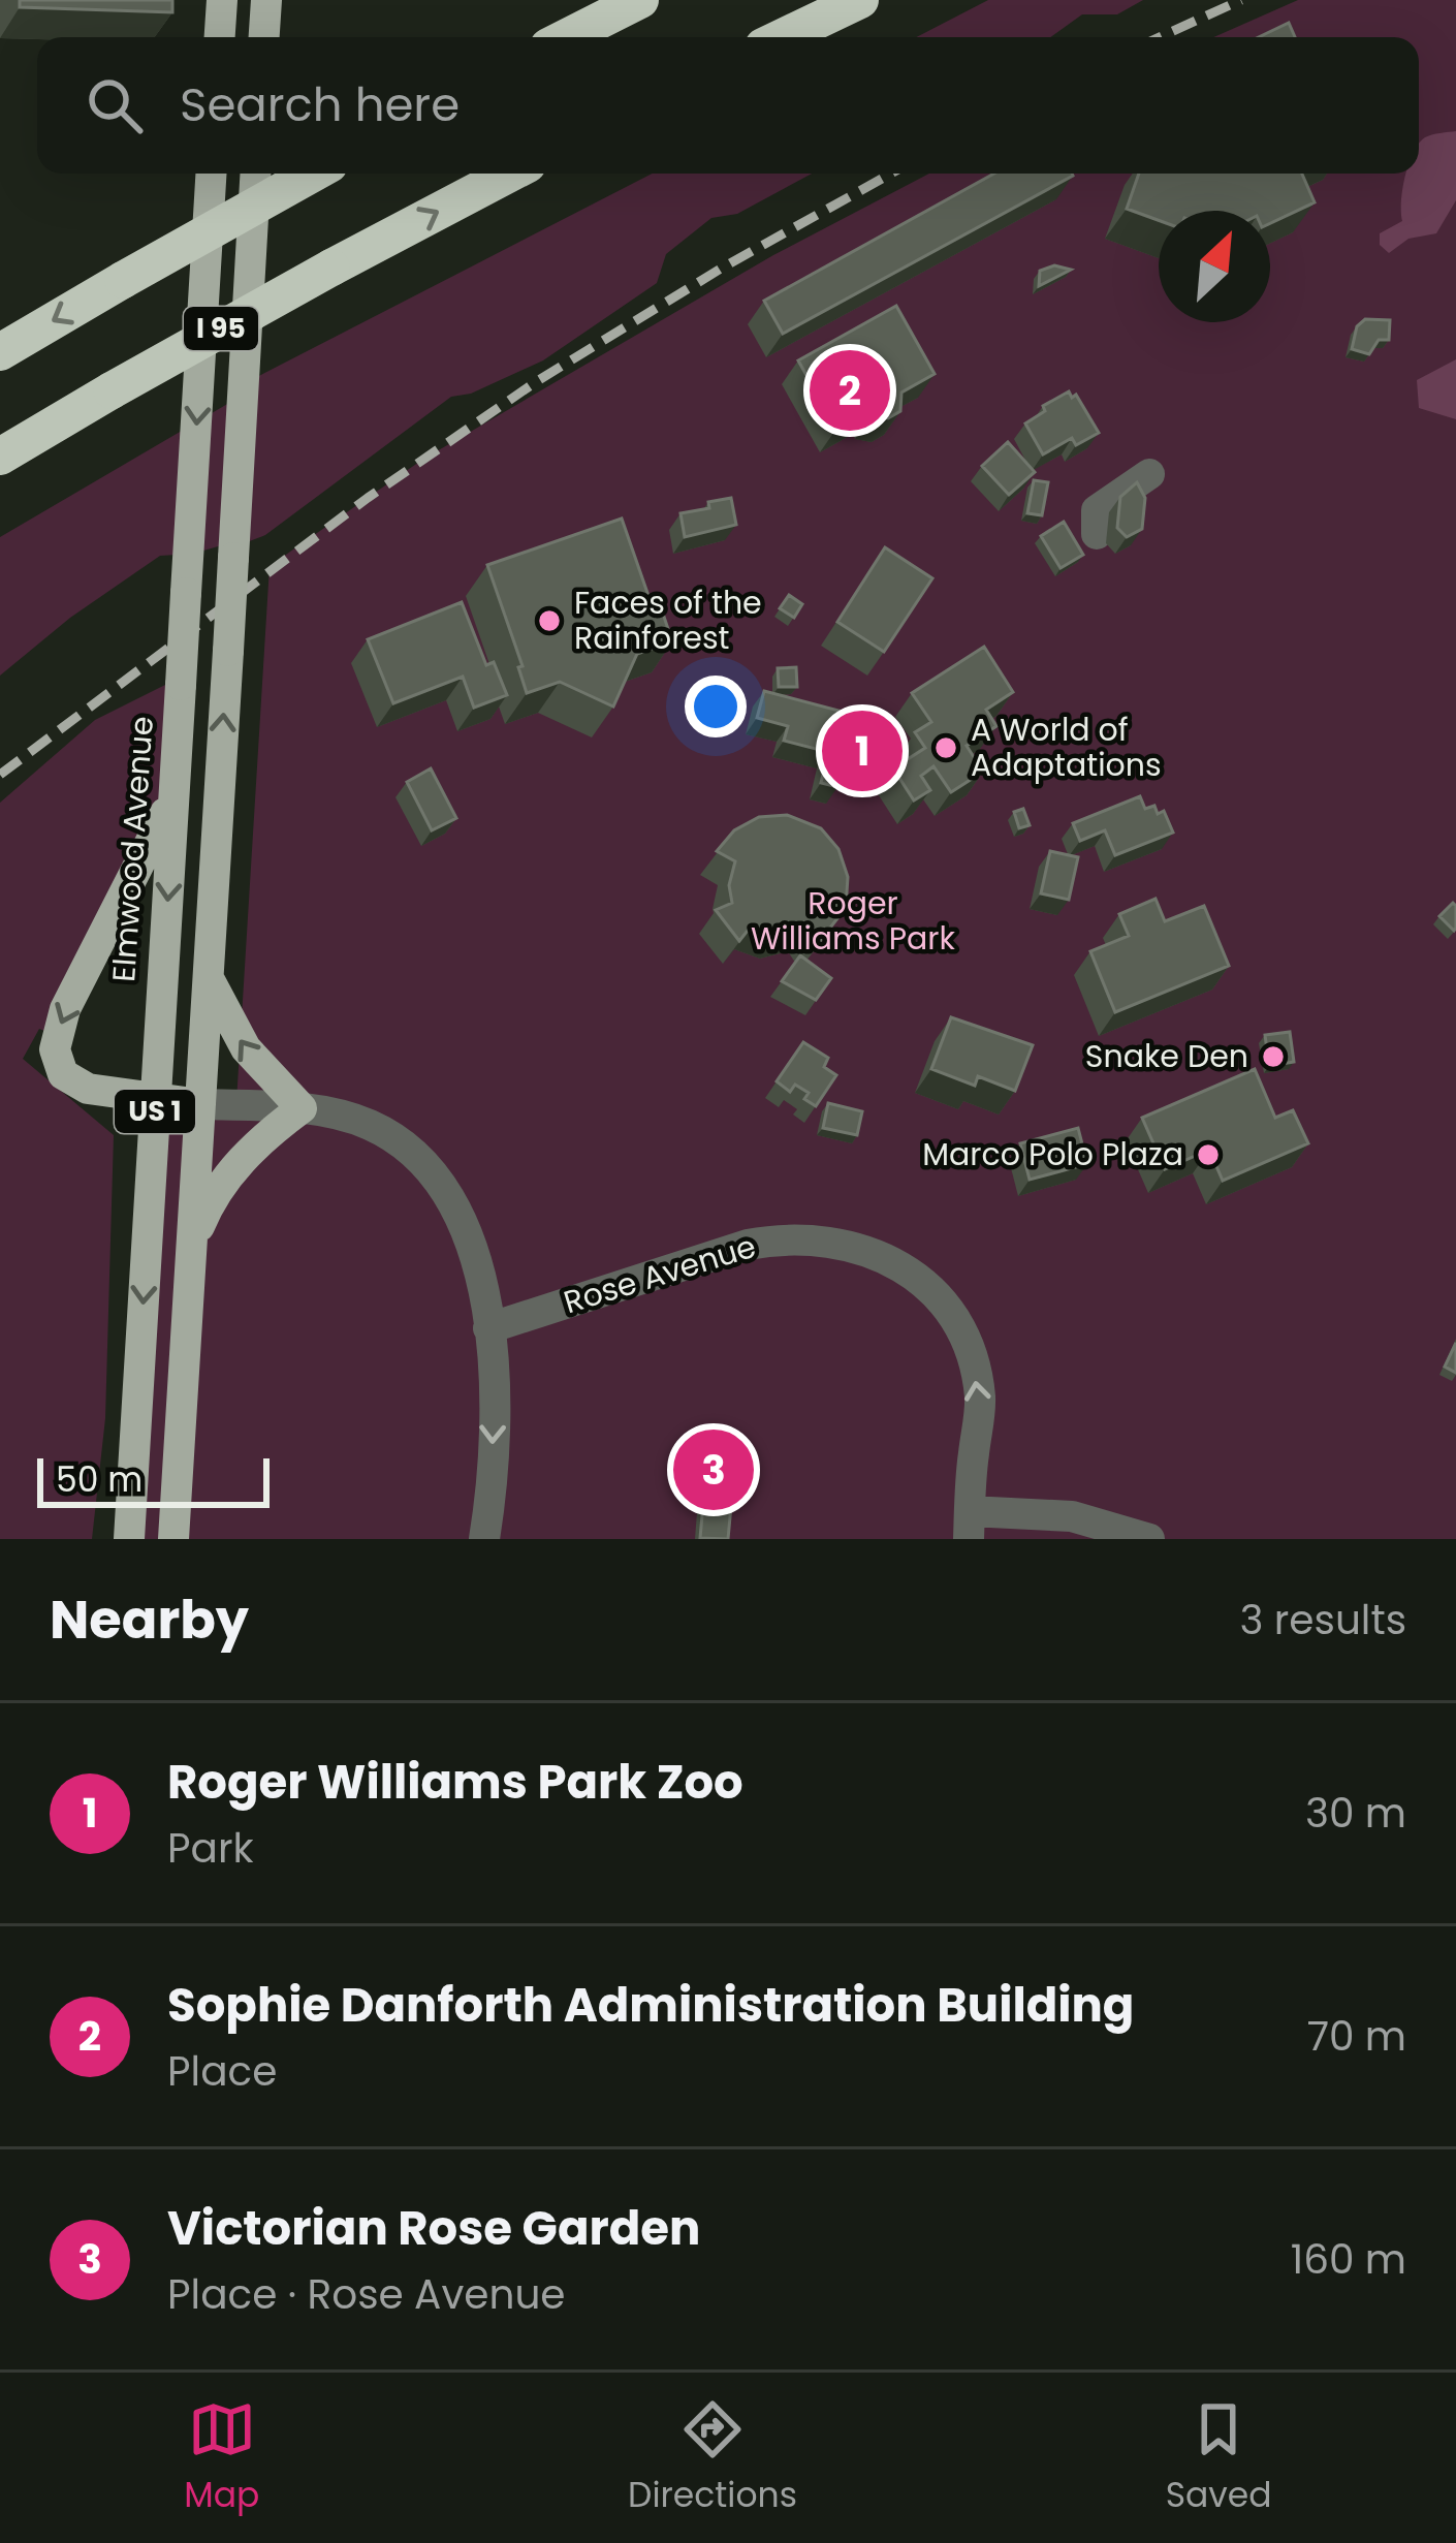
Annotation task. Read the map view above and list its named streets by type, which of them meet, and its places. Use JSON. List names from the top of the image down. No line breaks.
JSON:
{"streets":{"highway":["I 95"],"main road":["Elmwood Avenue","US 1"],"street":["Rose Avenue"]},"parks":["Roger Williams Park"],"places":["Faces of the Rainforest","A World of Adaptations","Snake Den","Marco Polo Plaza"],"scale_bar":"50 m","north":"top right","page":{"search":"Search here","pins":["2","1","3"],"scale":"50 m","heading":["Nearby","3 results"],"list":[{"mark":"1","name":"Roger Williams Park Zoo","note":"Park","value":"30 m"},{"mark":"2","name":"Sophie Danforth Administration Building","note":"Place","value":"70 m"},{"mark":"3","name":"Victorian Rose Garden","note":"Place · Rose Avenue","value":"160 m"}],"nav":["Map","Directions","Saved"]}}
